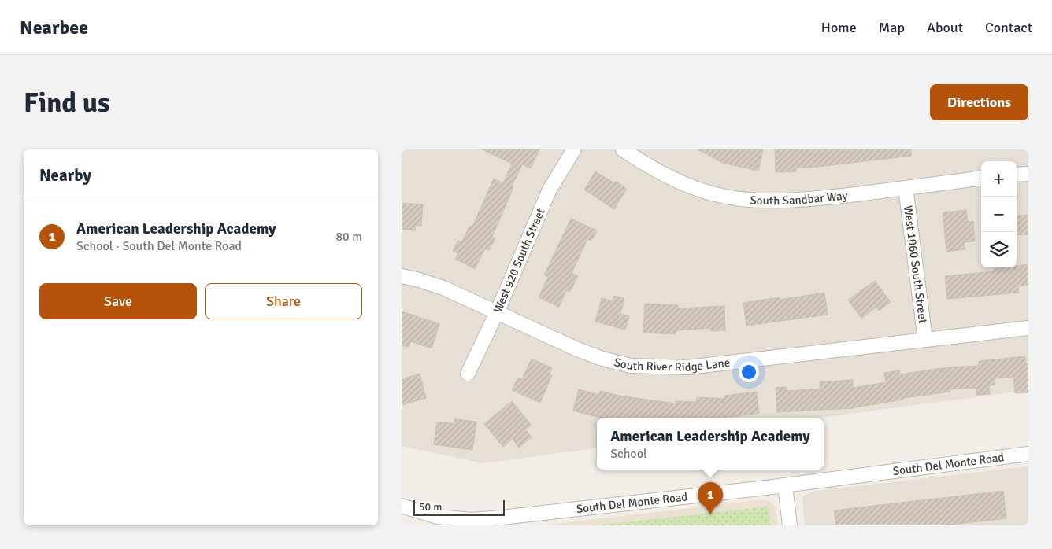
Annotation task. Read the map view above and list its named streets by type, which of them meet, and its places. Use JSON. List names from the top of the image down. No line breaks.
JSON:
{"streets":{"street":["South Sandbar Way","West 920 South Street","West 1060 South Street","South River Ridge Lane","South Del Monte Road"]},"crossings":[["South Sandbar Way","West 1060 South Street"],["West 920 South Street","South River Ridge Lane"],["West 1060 South Street","South River Ridge Lane"]],"scale_bar":"50 m","page":{"header":"Nearbee","nav":["Home","Map","About","Contact"],"buttons":["Directions",["Save","Share"]],"title":"Find us","heading":"Nearby","map_buttons":["+","−"],"list":[{"mark":"1","name":"American Leadership Academy","note":"School · South Del Monte Road","value":"80 m"}],"popup":["American Leadership Academy","School"],"pins":"1","scale":"50 m"}}
